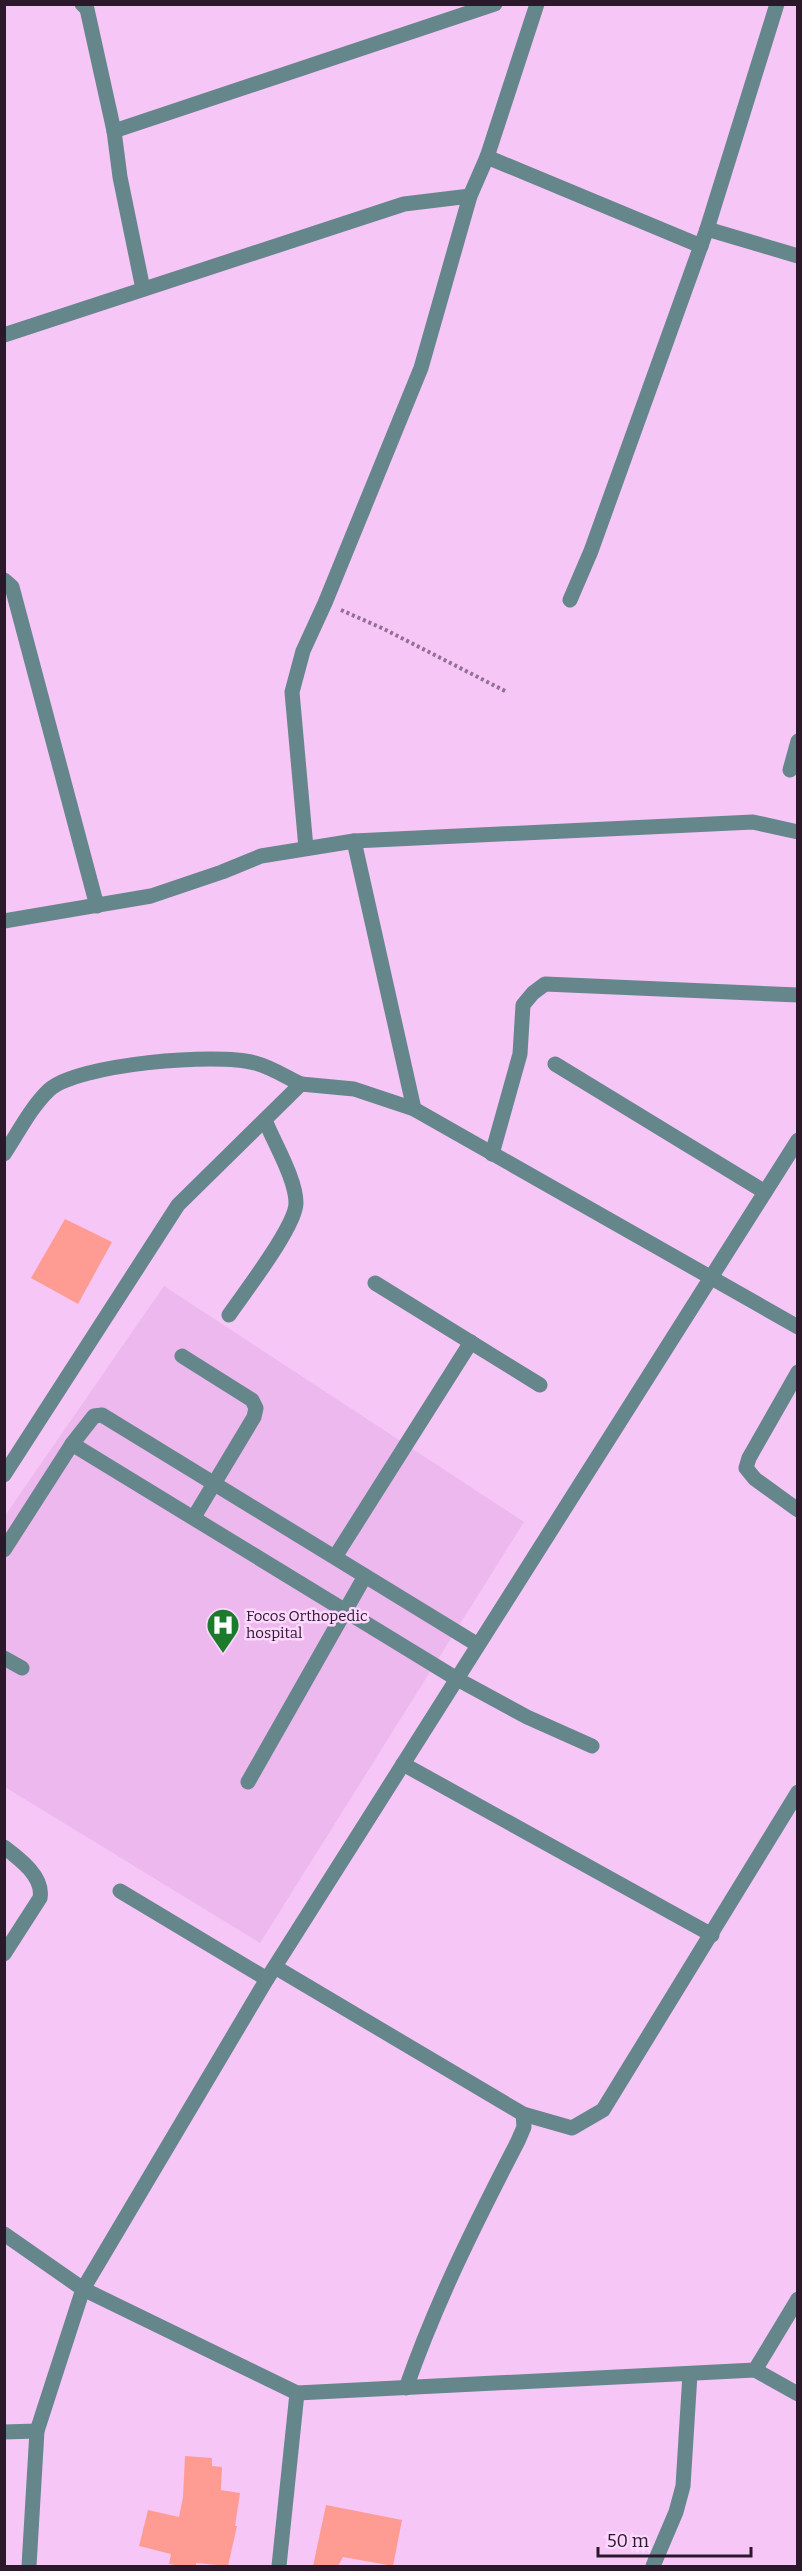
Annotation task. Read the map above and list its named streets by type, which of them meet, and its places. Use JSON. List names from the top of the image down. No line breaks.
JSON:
{"places":{"hospital":["Focos Orthopedic hospital"]},"scale_bar":"50 m"}
